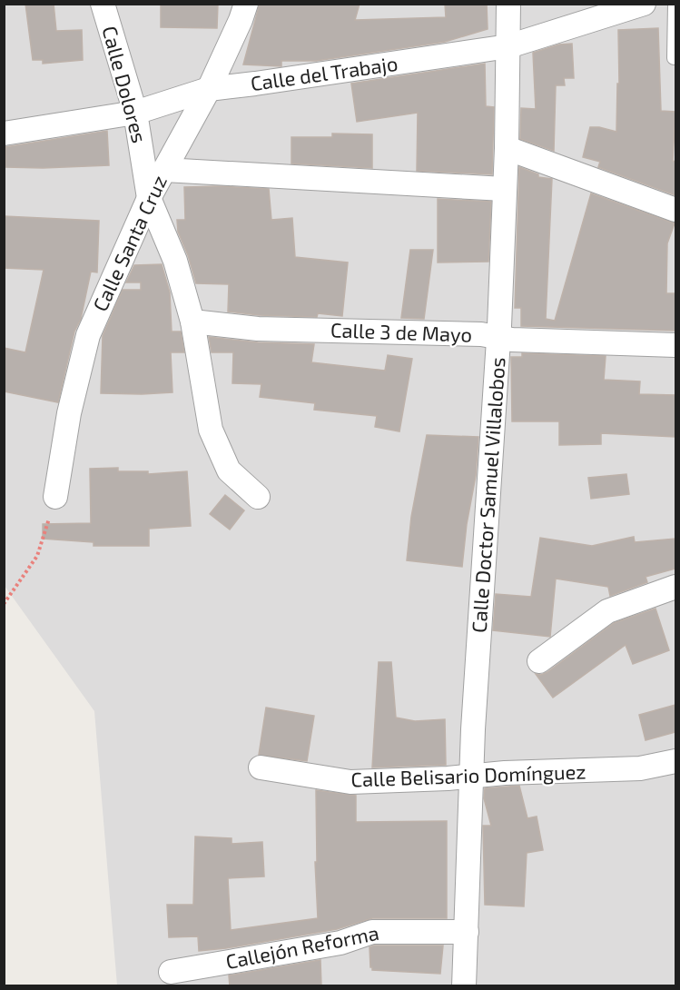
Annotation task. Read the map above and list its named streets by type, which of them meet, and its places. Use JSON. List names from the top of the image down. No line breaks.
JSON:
{"streets":{"street":["Calle del Trabajo","Calle Dolores","Calle Santa Cruz","Calle 3 de Mayo","Calle Doctor Samuel Villalobos","Calle Belisario Domínguez","Callejón Reforma"]},"crossings":[["Calle del Trabajo","Calle Dolores"],["Calle del Trabajo","Calle Santa Cruz"],["Calle del Trabajo","Calle Doctor Samuel Villalobos"],["Calle Dolores","Calle Santa Cruz"],["Calle Dolores","Calle 3 de Mayo"],["Calle 3 de Mayo","Calle Doctor Samuel Villalobos"],["Calle Doctor Samuel Villalobos","Calle Belisario Domínguez"],["Calle Doctor Samuel Villalobos","Callejón Reforma"]]}
